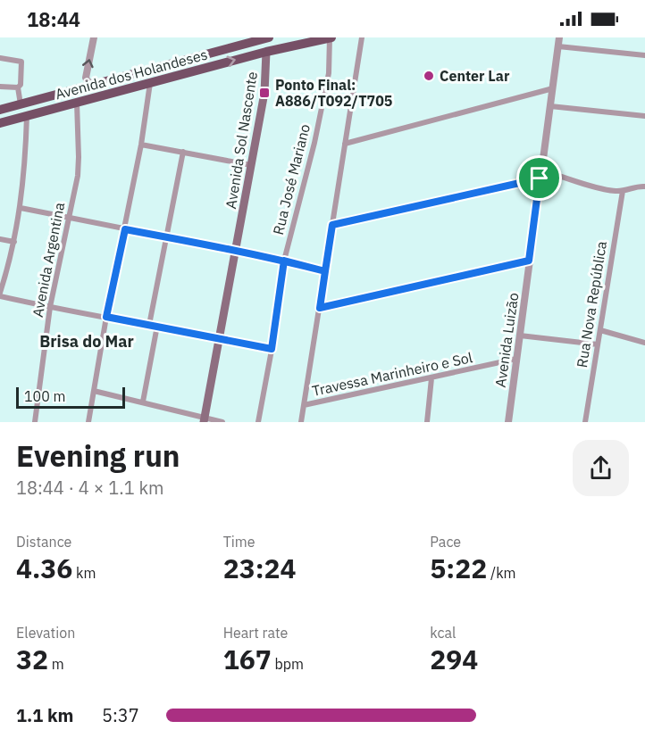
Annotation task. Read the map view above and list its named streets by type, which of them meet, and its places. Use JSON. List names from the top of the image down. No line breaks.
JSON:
{"streets":{"main road":["Avenida dos Holandeses","Avenida Sol Nascente"],"street":["Rua José Mariano","Avenida Argentina","Rua Nova República","Avenida Luizão","Travessa Marinheiro e Sol"]},"crossings":[["Avenida dos Holandeses","Avenida Sol Nascente"],["Avenida dos Holandeses","Rua José Mariano"],["Avenida dos Holandeses","Avenida Argentina"],["Avenida Luizão","Travessa Marinheiro e Sol"]],"districts":["Brisa do Mar"],"places":{"other":["Center Lar"],"transit":["Ponto Final: A886/T092/T705"]},"scale_bar":"100 m","page":{"status":"18:44","scale":"100 m","heading":["Evening run","18:44 · 4 × 1.1 km"],"stats":[["Distance","4.36 km"],["Time","23:24"],["Pace","5:22 /km"],["Elevation","32 m"],["Heart rate","167 bpm"],["kcal","294"]],"list":[{"name":"1.1 km","note":"5:37"}]}}
